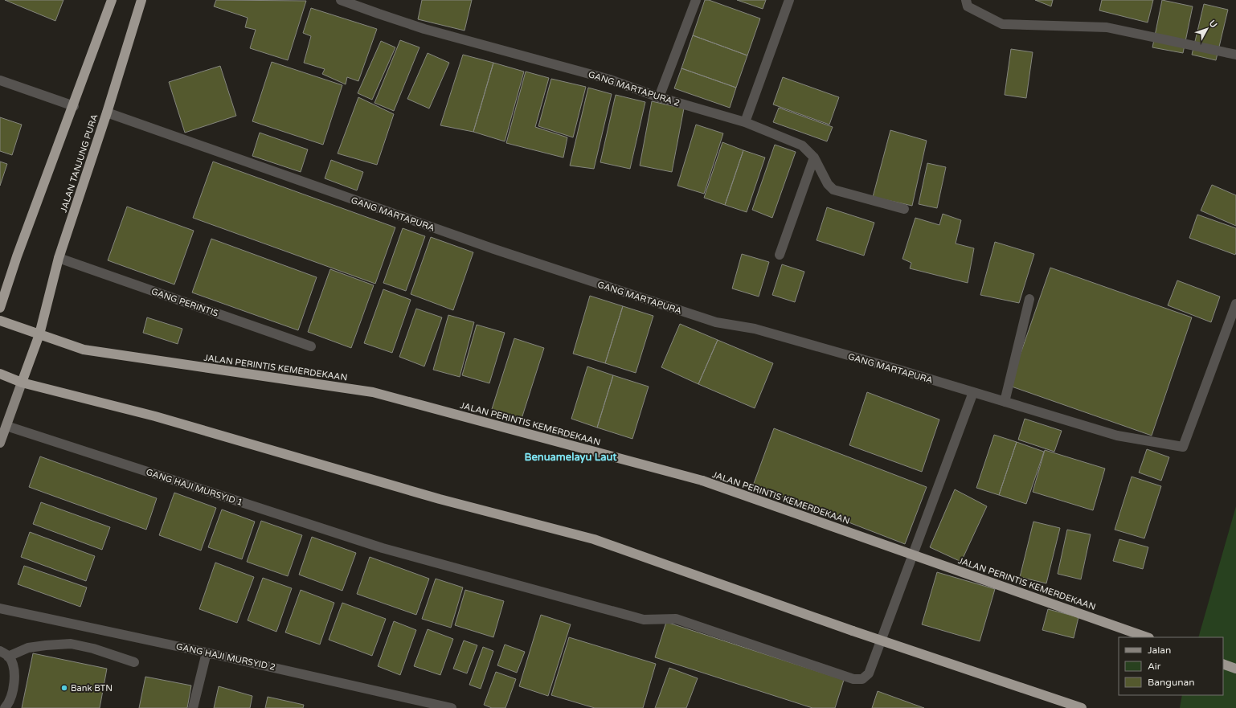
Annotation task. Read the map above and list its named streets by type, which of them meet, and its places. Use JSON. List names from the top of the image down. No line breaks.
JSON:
{"streets":{"highway":["JALAN TANJUNG PURA","JALAN PERINTIS KEMERDEKAAN"],"street":["GANG MARTAPURA 2","GANG MARTAPURA","GANG PERINTIS","GANG HAJI MURSYID 1","GANG HAJI MURSYID 2"]},"crossings":[["JALAN TANJUNG PURA","GANG MARTAPURA"],["JALAN TANJUNG PURA","GANG PERINTIS"],["JALAN TANJUNG PURA","JALAN PERINTIS KEMERDEKAAN"],["GANG MARTAPURA","GANG HAJI MURSYID 1"]],"districts":["Benuamelayu Laut"],"places":["Bank BTN"],"legend":["Jalan","Air","Bangunan"],"north":"top right"}
